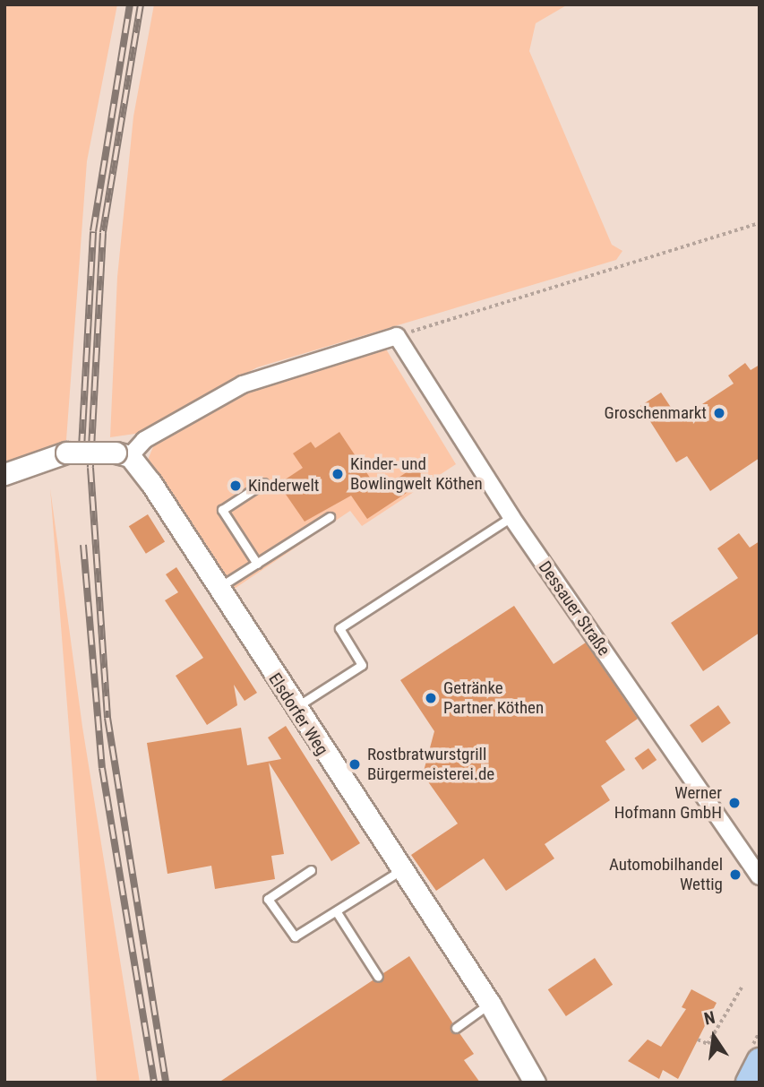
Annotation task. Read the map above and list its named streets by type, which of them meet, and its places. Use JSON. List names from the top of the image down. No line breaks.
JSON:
{"streets":{"street":["Dessauer Straße","Elsdorfer Weg"]},"places":["Groschenmarkt","Kinder- und Bowlingwelt Köthen","Kinderwelt","Getränke Partner Köthen","Rostbratwurstgrill Bürgermeisterei.de","Werner Hofmann GmbH","Automobilhandel Wettig"],"north":"top"}
